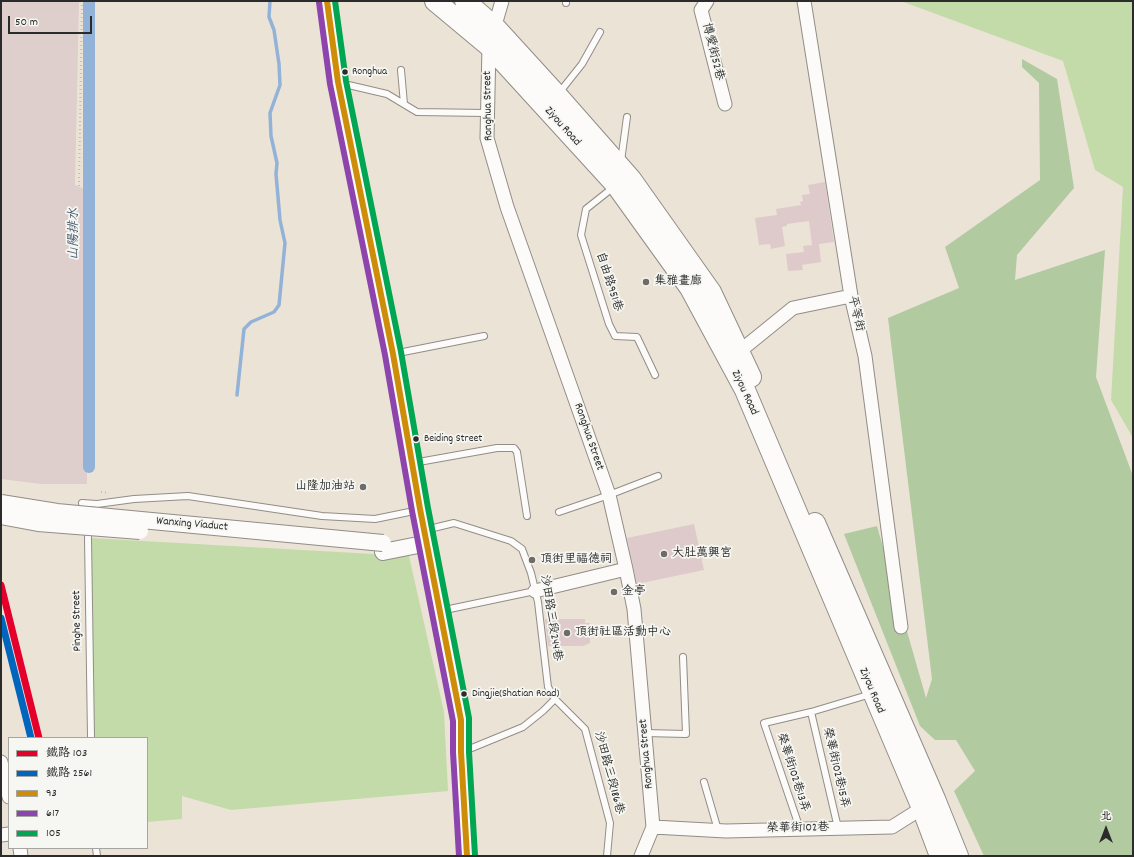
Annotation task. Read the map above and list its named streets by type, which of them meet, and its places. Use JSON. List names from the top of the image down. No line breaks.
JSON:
{"streets":{"main road":["Ziyou Road"],"street":["博愛街52巷","Ronghua Street","平等街","Wanxing Viaduct","榮華街102巷"],"lane":["自由路951巷","沙田路三段244巷","Pinghe Street","榮華街102巷15弄","沙田路三段186巷","榮華街102巷13弄"]},"crossings":[["Ronghua Street","Ziyou Road"],["Ronghua Street","榮華街102巷"],["Ziyou Road","自由路951巷"],["Ziyou Road","榮華街102巷"],["沙田路三段244巷","沙田路三段186巷"],["榮華街102巷15弄","榮華街102巷13弄"],["榮華街102巷15弄","榮華街102巷"],["榮華街102巷13弄","榮華街102巷"]],"water":["山陽排水"],"places":["Ronghua","集雅畫廊","Beiding Street","山隆加油站","大肚萬興宮","頂街里福德祠","金亭","頂街社區活動中心","Dingjie(Shatian Road)"],"lines":["transit line 93","transit line 105","transit line 617","rail line 103","rail line 2561"],"legend":["鐵路 103","鐵路 2561","93","617","105"],"scale_bar":"50 m","north":"top"}
